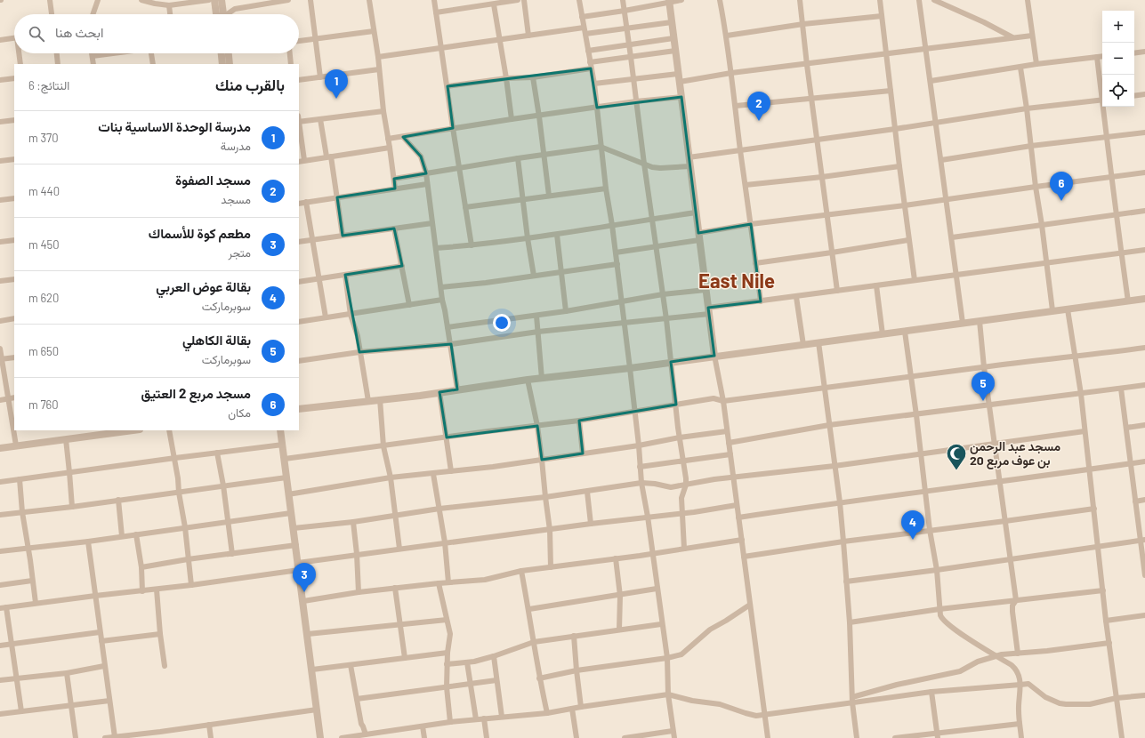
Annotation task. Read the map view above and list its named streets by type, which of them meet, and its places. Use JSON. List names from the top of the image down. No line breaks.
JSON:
{"districts":["East Nile"],"places":{"mosque":["مسجد عبد الرحمن بن عوف مربع 20"]},"page":{"map_buttons":["+","−"],"search":"ابحث هنا","heading":["بالقرب منك","النتائج: 6"],"pins":["1","2","6","5","4","3"],"list":[{"mark":"1","name":"مدرسة الوحدة الاساسية بنات","note":"مدرسة","value":"370 m"},{"mark":"2","name":"مسجد الصفوة","note":"مسجد","value":"440 m"},{"mark":"3","name":"مطعم كوة للأسماك","note":"متجر","value":"450 m"},{"mark":"4","name":"بقالة عوض العربي","note":"سوبرماركت","value":"620 m"},{"mark":"5","name":"بقالة الكاهلي","note":"سوبرماركت","value":"650 m"},{"mark":"6","name":"مسجد مربع 2 العتيق","note":"مكان","value":"760 m"}]}}
